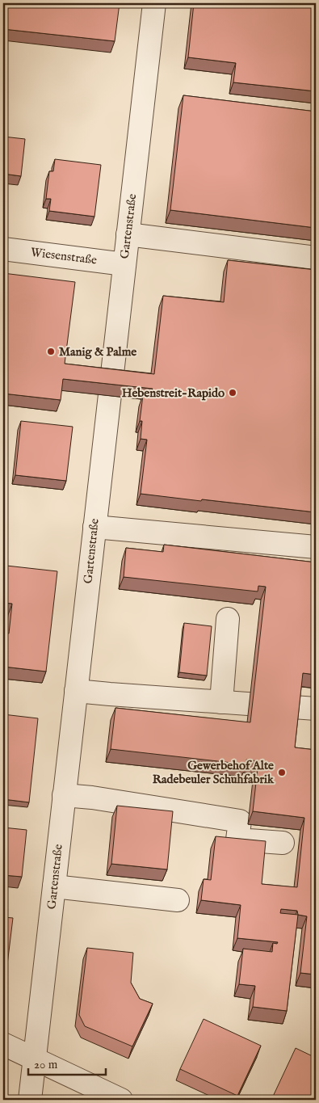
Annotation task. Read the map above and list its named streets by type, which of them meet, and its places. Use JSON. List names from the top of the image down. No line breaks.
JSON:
{"streets":{"street":["Gartenstraße","Wiesenstraße"]},"crossings":[["Gartenstraße","Wiesenstraße"]],"places":["Manig & Palme","Hebenstreit-Rapido","Gewerbehof Alte Radebeuler Schuhfabrik"],"scale_bar":"20 m"}
